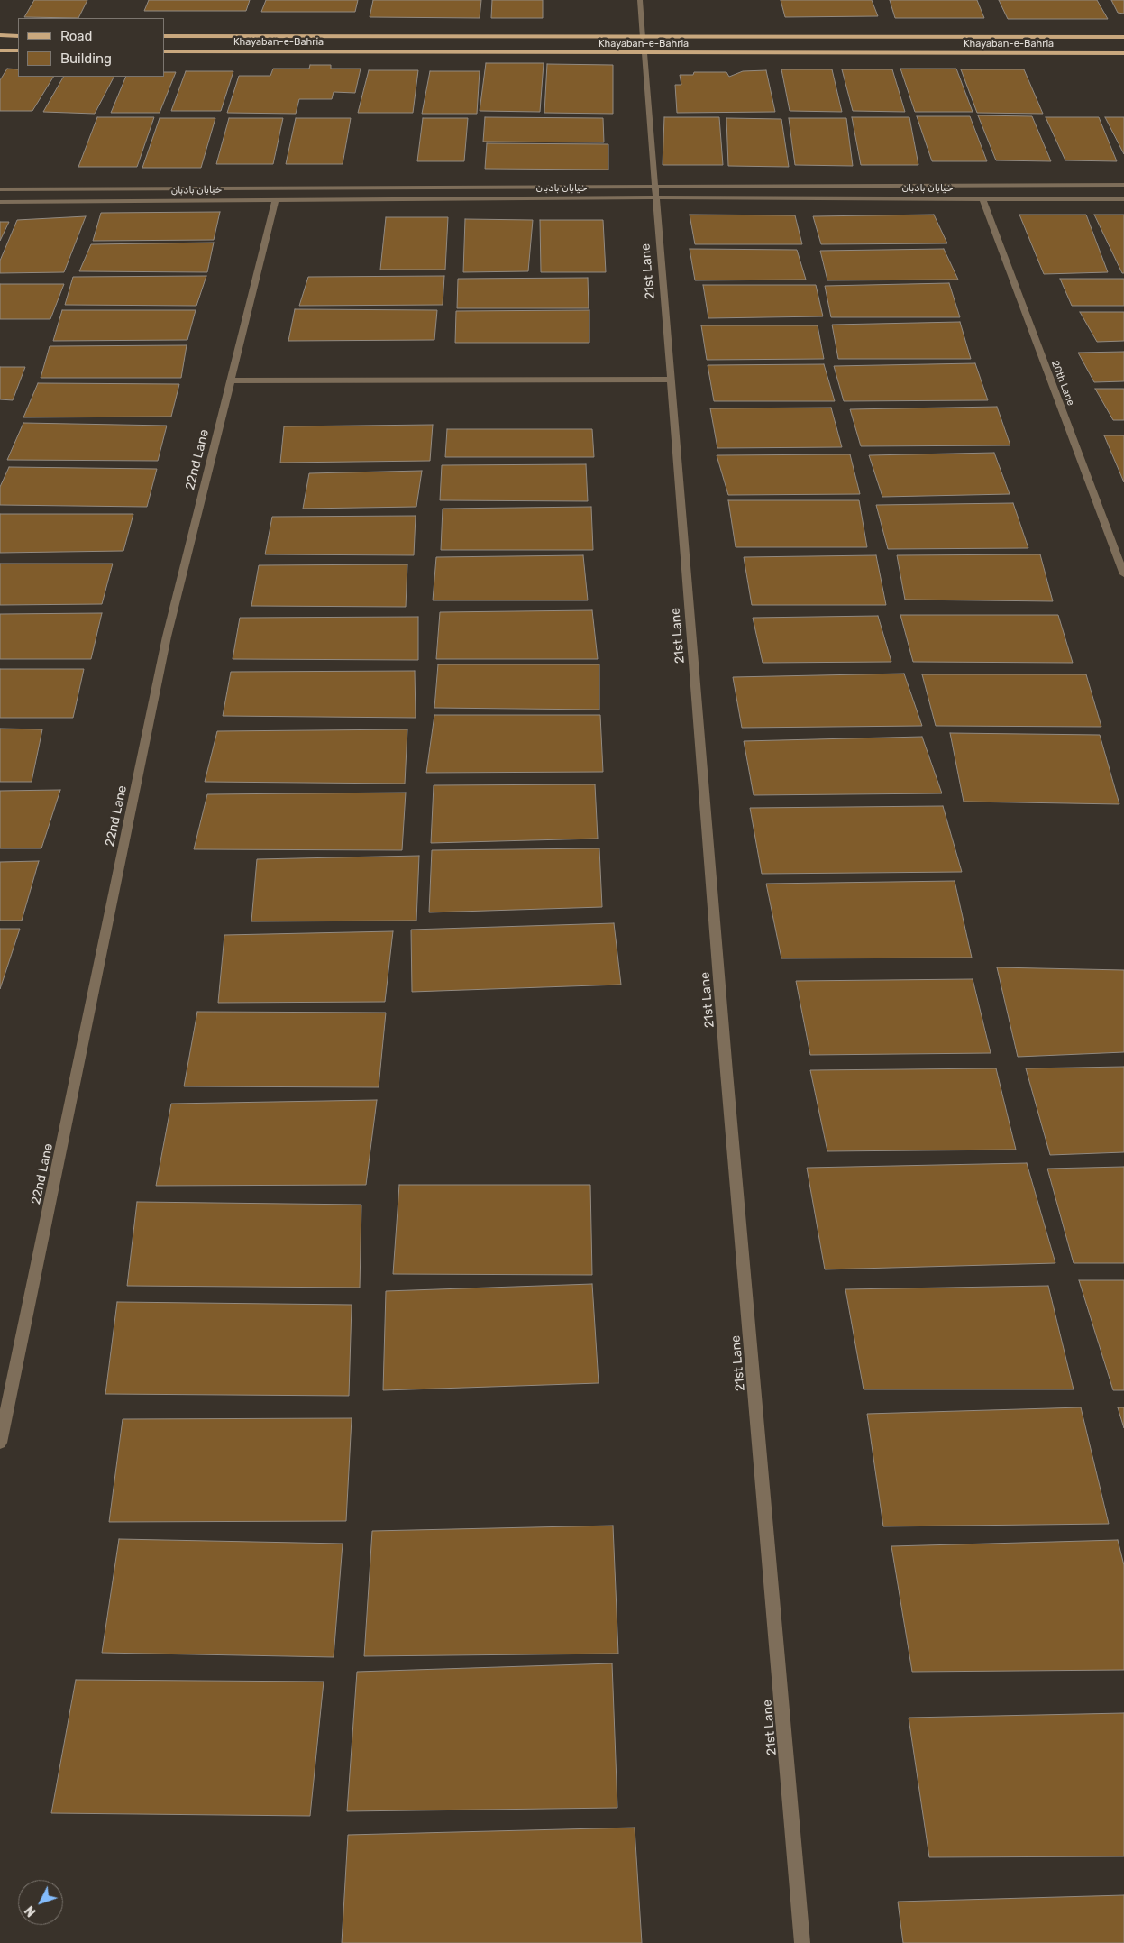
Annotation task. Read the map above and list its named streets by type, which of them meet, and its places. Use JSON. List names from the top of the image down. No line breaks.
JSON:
{"streets":{"main road":["Khayaban-e-Bahria"],"street":["خیابان بادبان","21st Lane","20th Lane","22nd Lane"]},"crossings":[["Khayaban-e-Bahria","21st Lane"],["خیابان بادبان","21st Lane"],["خیابان بادبان","20th Lane"],["خیابان بادبان","22nd Lane"]],"legend":["Road","Building"],"north":"bottom left"}
